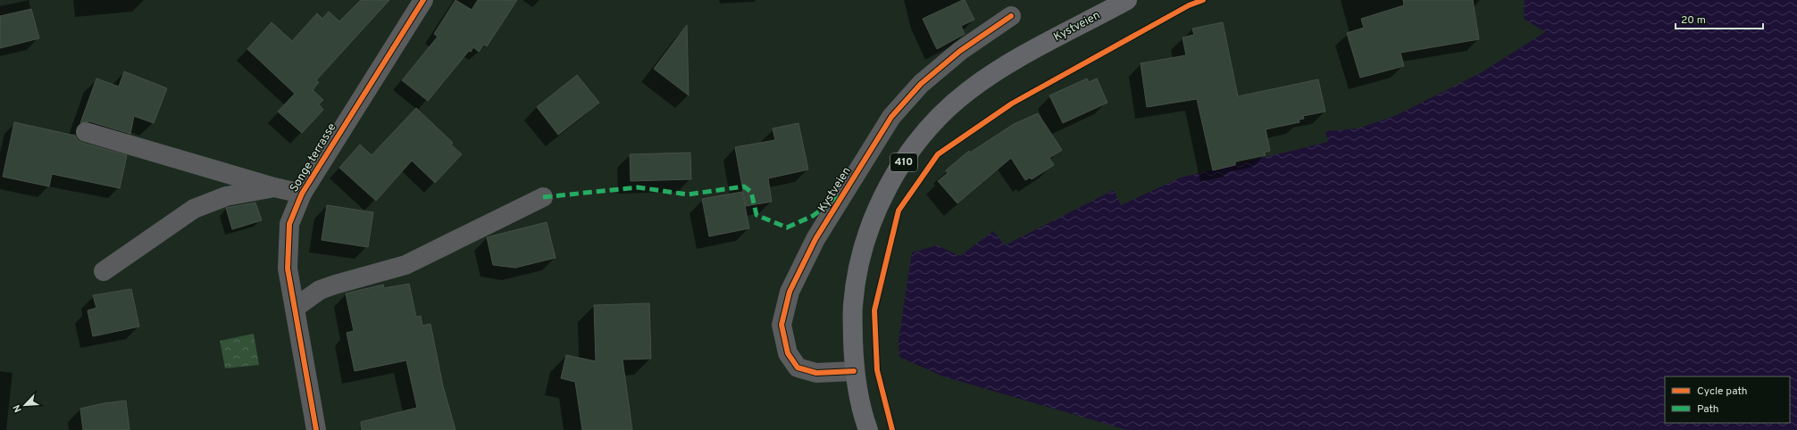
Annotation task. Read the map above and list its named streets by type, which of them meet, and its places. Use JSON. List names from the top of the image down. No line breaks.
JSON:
{"streets":{"main road":["Kystveien","410"],"street":["Songe terrasse"]},"legend":["Cycle path","Path"],"scale_bar":"20 m","north":"bottom left"}
